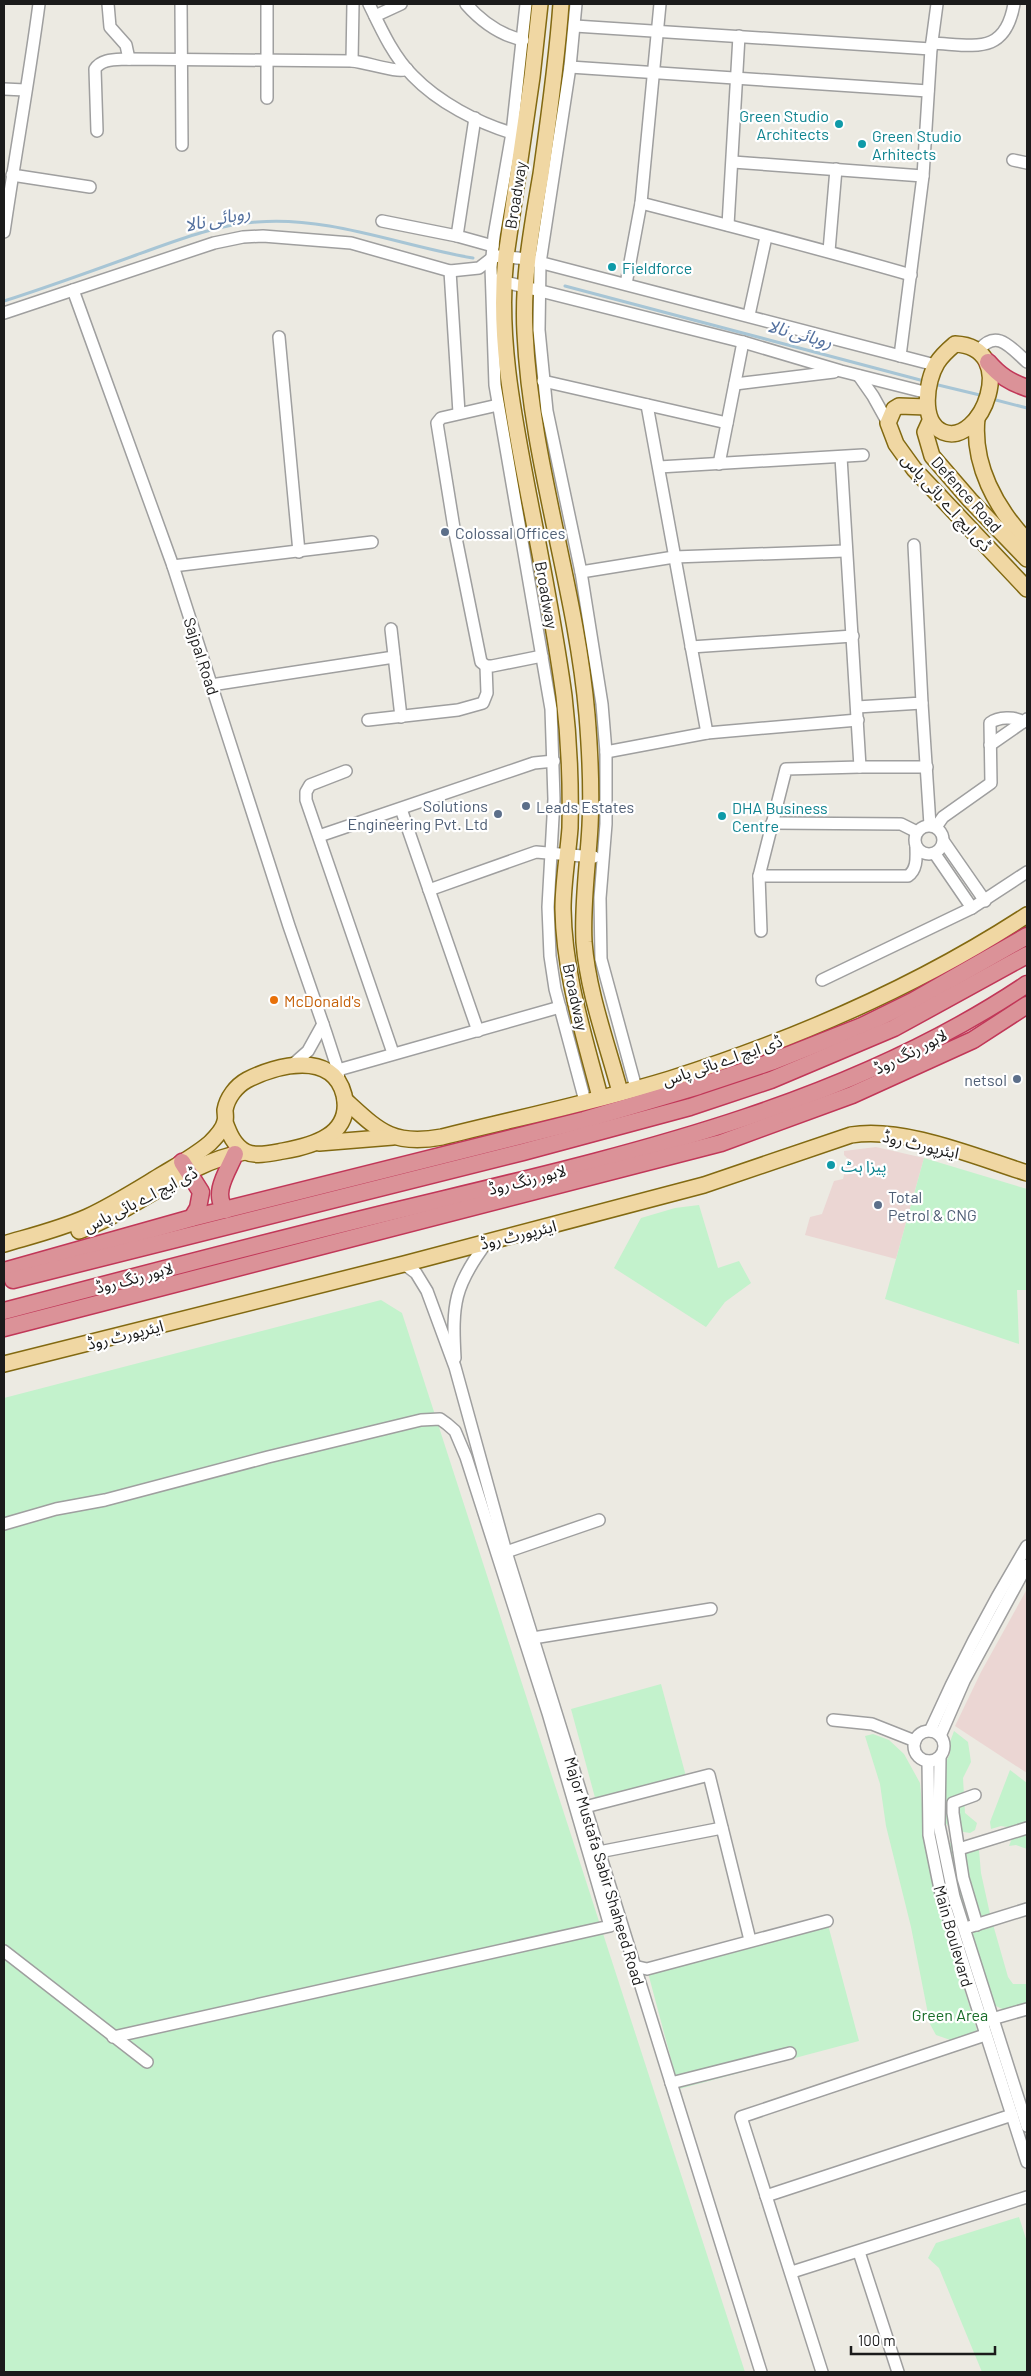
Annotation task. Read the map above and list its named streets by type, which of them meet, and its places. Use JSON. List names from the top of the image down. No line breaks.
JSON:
{"streets":{"highway":["لاہور رنگ روڈ"],"main road":["Broadway","Defence Road","ڈی ایچ اے بائی پاس","ایئرپورٹ روڈ"],"street":["Sajpal Road","Major Mustafa Sabir Shaheed Road","Main Boulevard"]},"crossings":[["Broadway","ڈی ایچ اے بائی پاس"],["ڈی ایچ اے بائی پاس","Sajpal Road"]],"water":["روہائی نالا"],"parks":["Green Area"],"places":["Green Studio Architects","Green Studio Arhitects","Fieldforce","Colossal Offices","Leads Estates","Solutions Engineering Pvt. Ltd","DHA Business Centre","McDonald's","netsol","پیزا ہٹ","Total Petrol & CNG"],"scale_bar":"100 m"}
